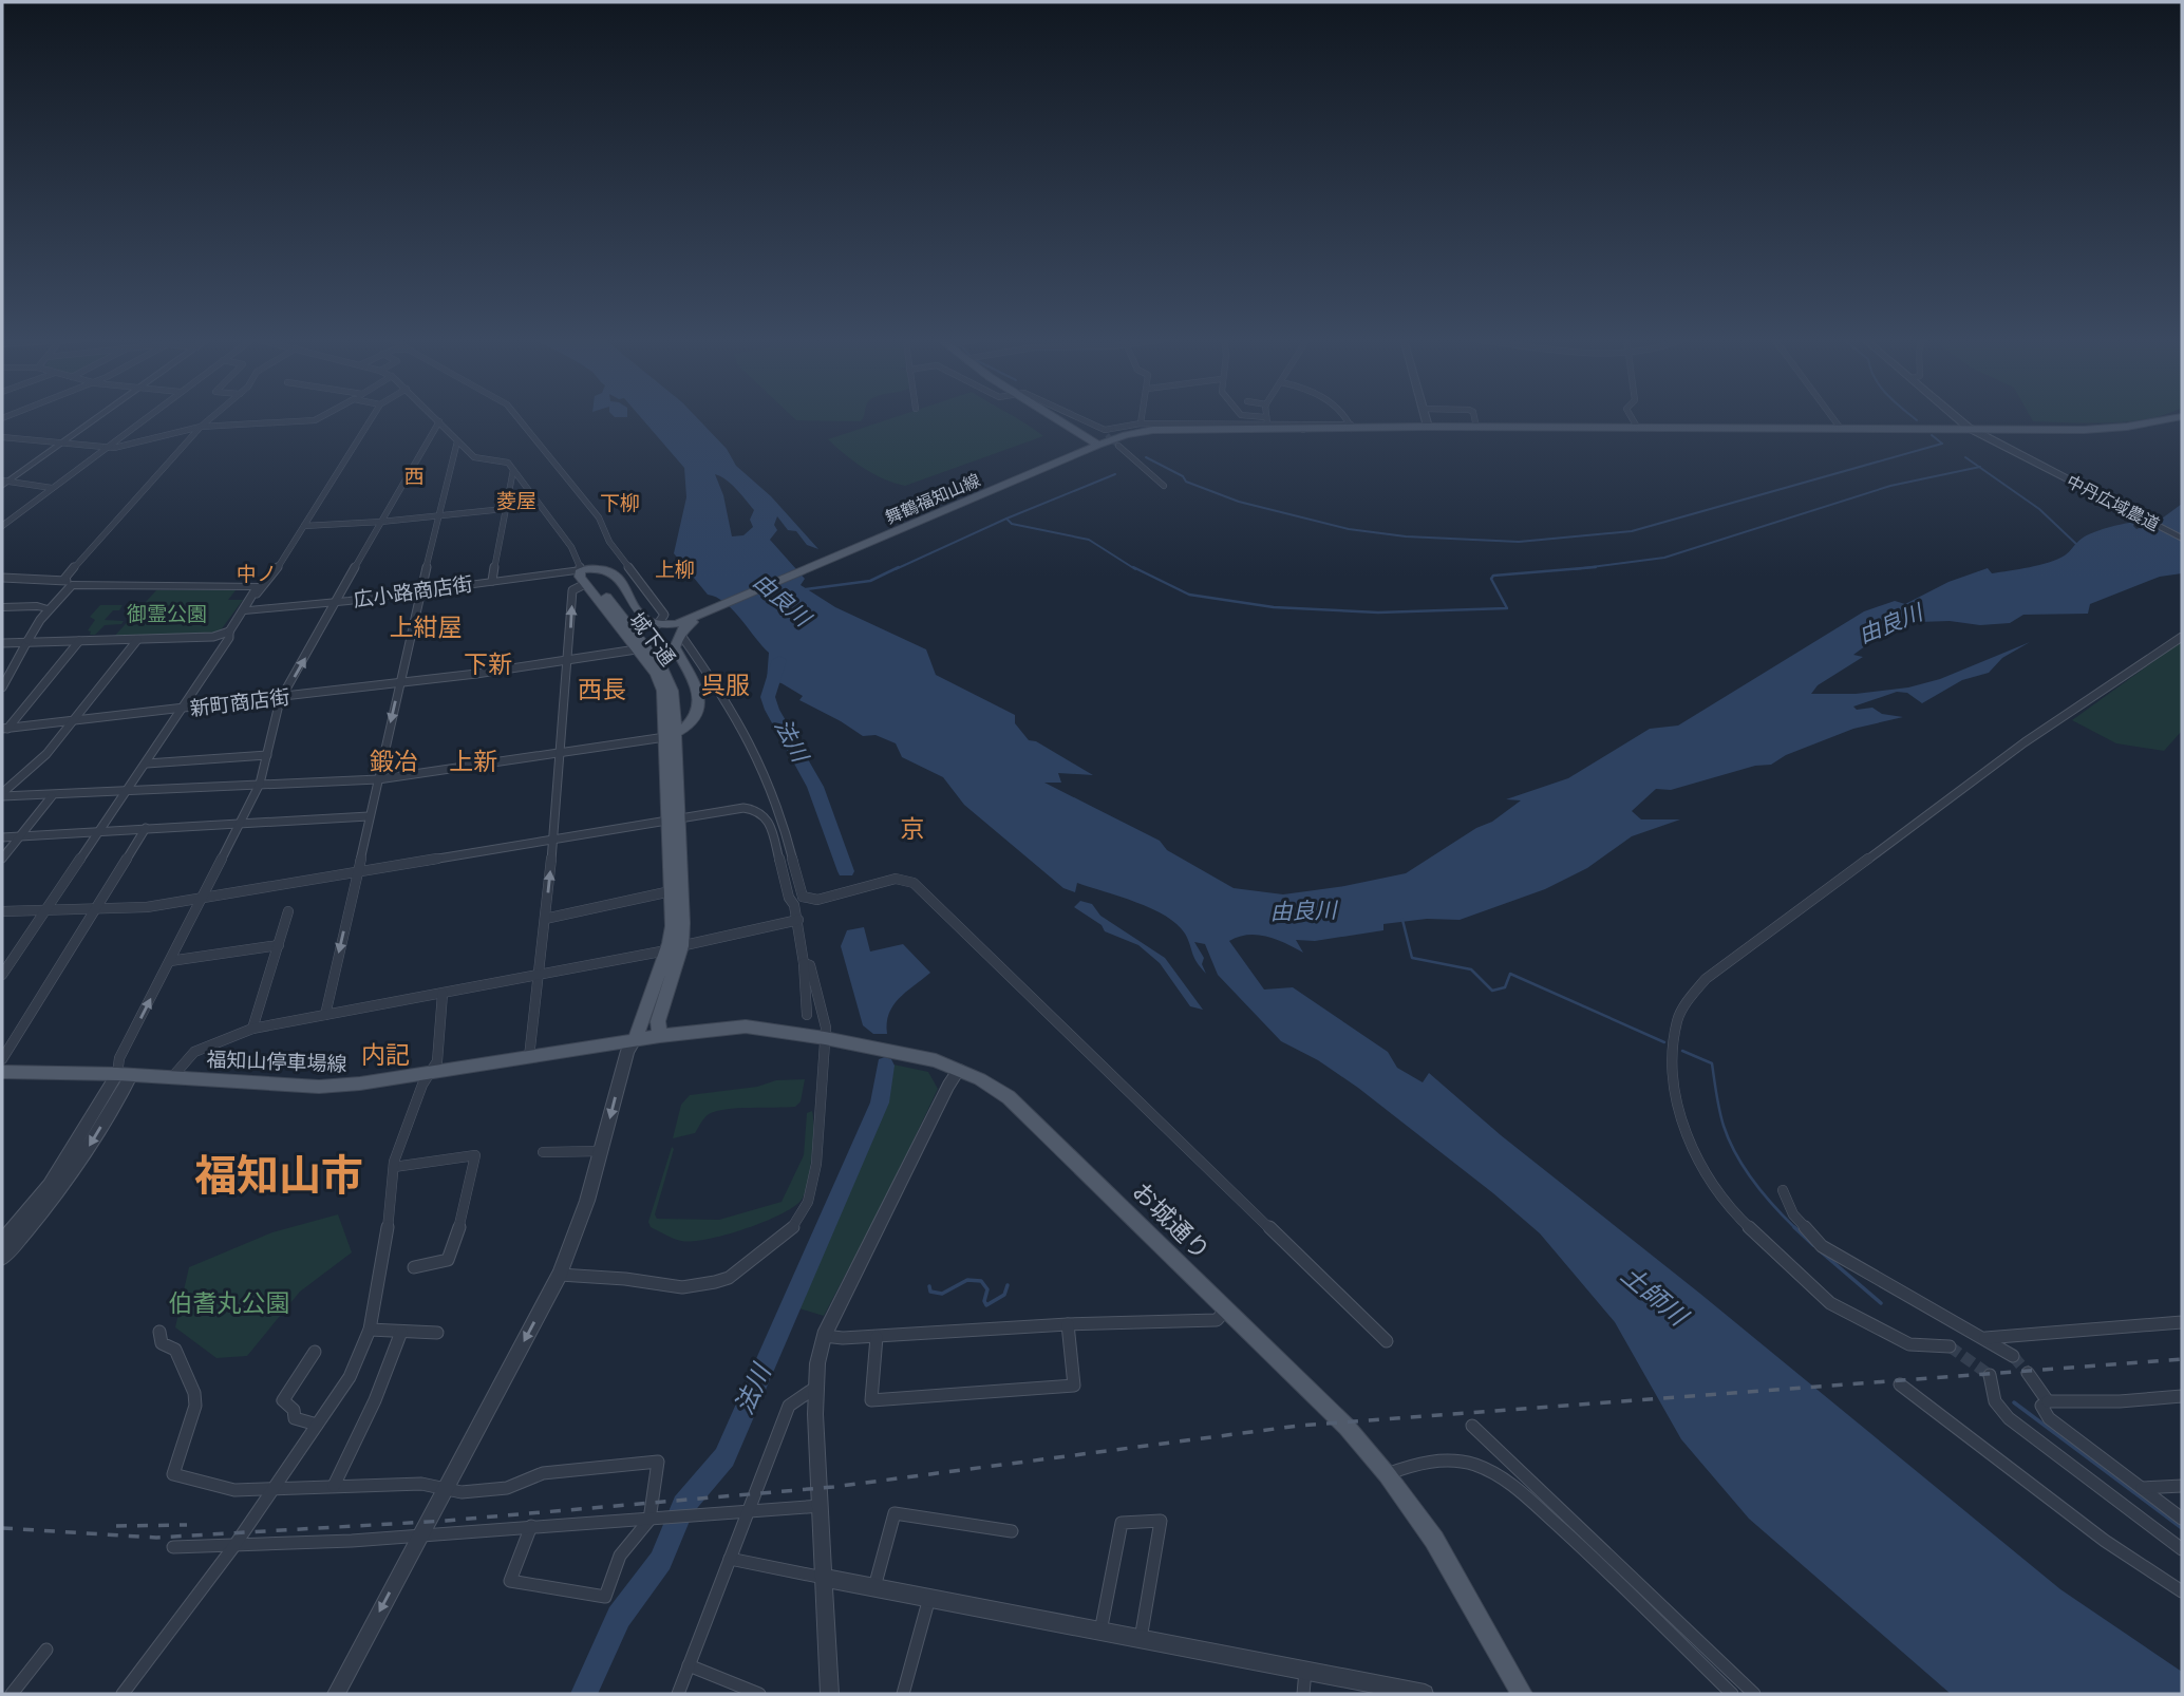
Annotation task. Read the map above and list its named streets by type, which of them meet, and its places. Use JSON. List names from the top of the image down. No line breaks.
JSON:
{"streets":{"main road":["舞鶴福知山線","城下通","福知山停車場線","お城通り"],"street":["中丹広域農道","広小路商店街","新町商店街"]},"crossings":[["舞鶴福知山線","中丹広域農道"],["広小路商店街","城下通"],["城下通","新町商店街"],["城下通","福知山停車場線"],["城下通","お城通り"],["福知山停車場線","お城通り"]],"districts":["西","菱屋","下柳","上柳","中ノ","上紺屋","下新","呉服","西長","鍛冶","上新","京","内記","福知山市"],"water":["由良川","法川","土師川"],"parks":["御霊公園","伯耆丸公園"]}
